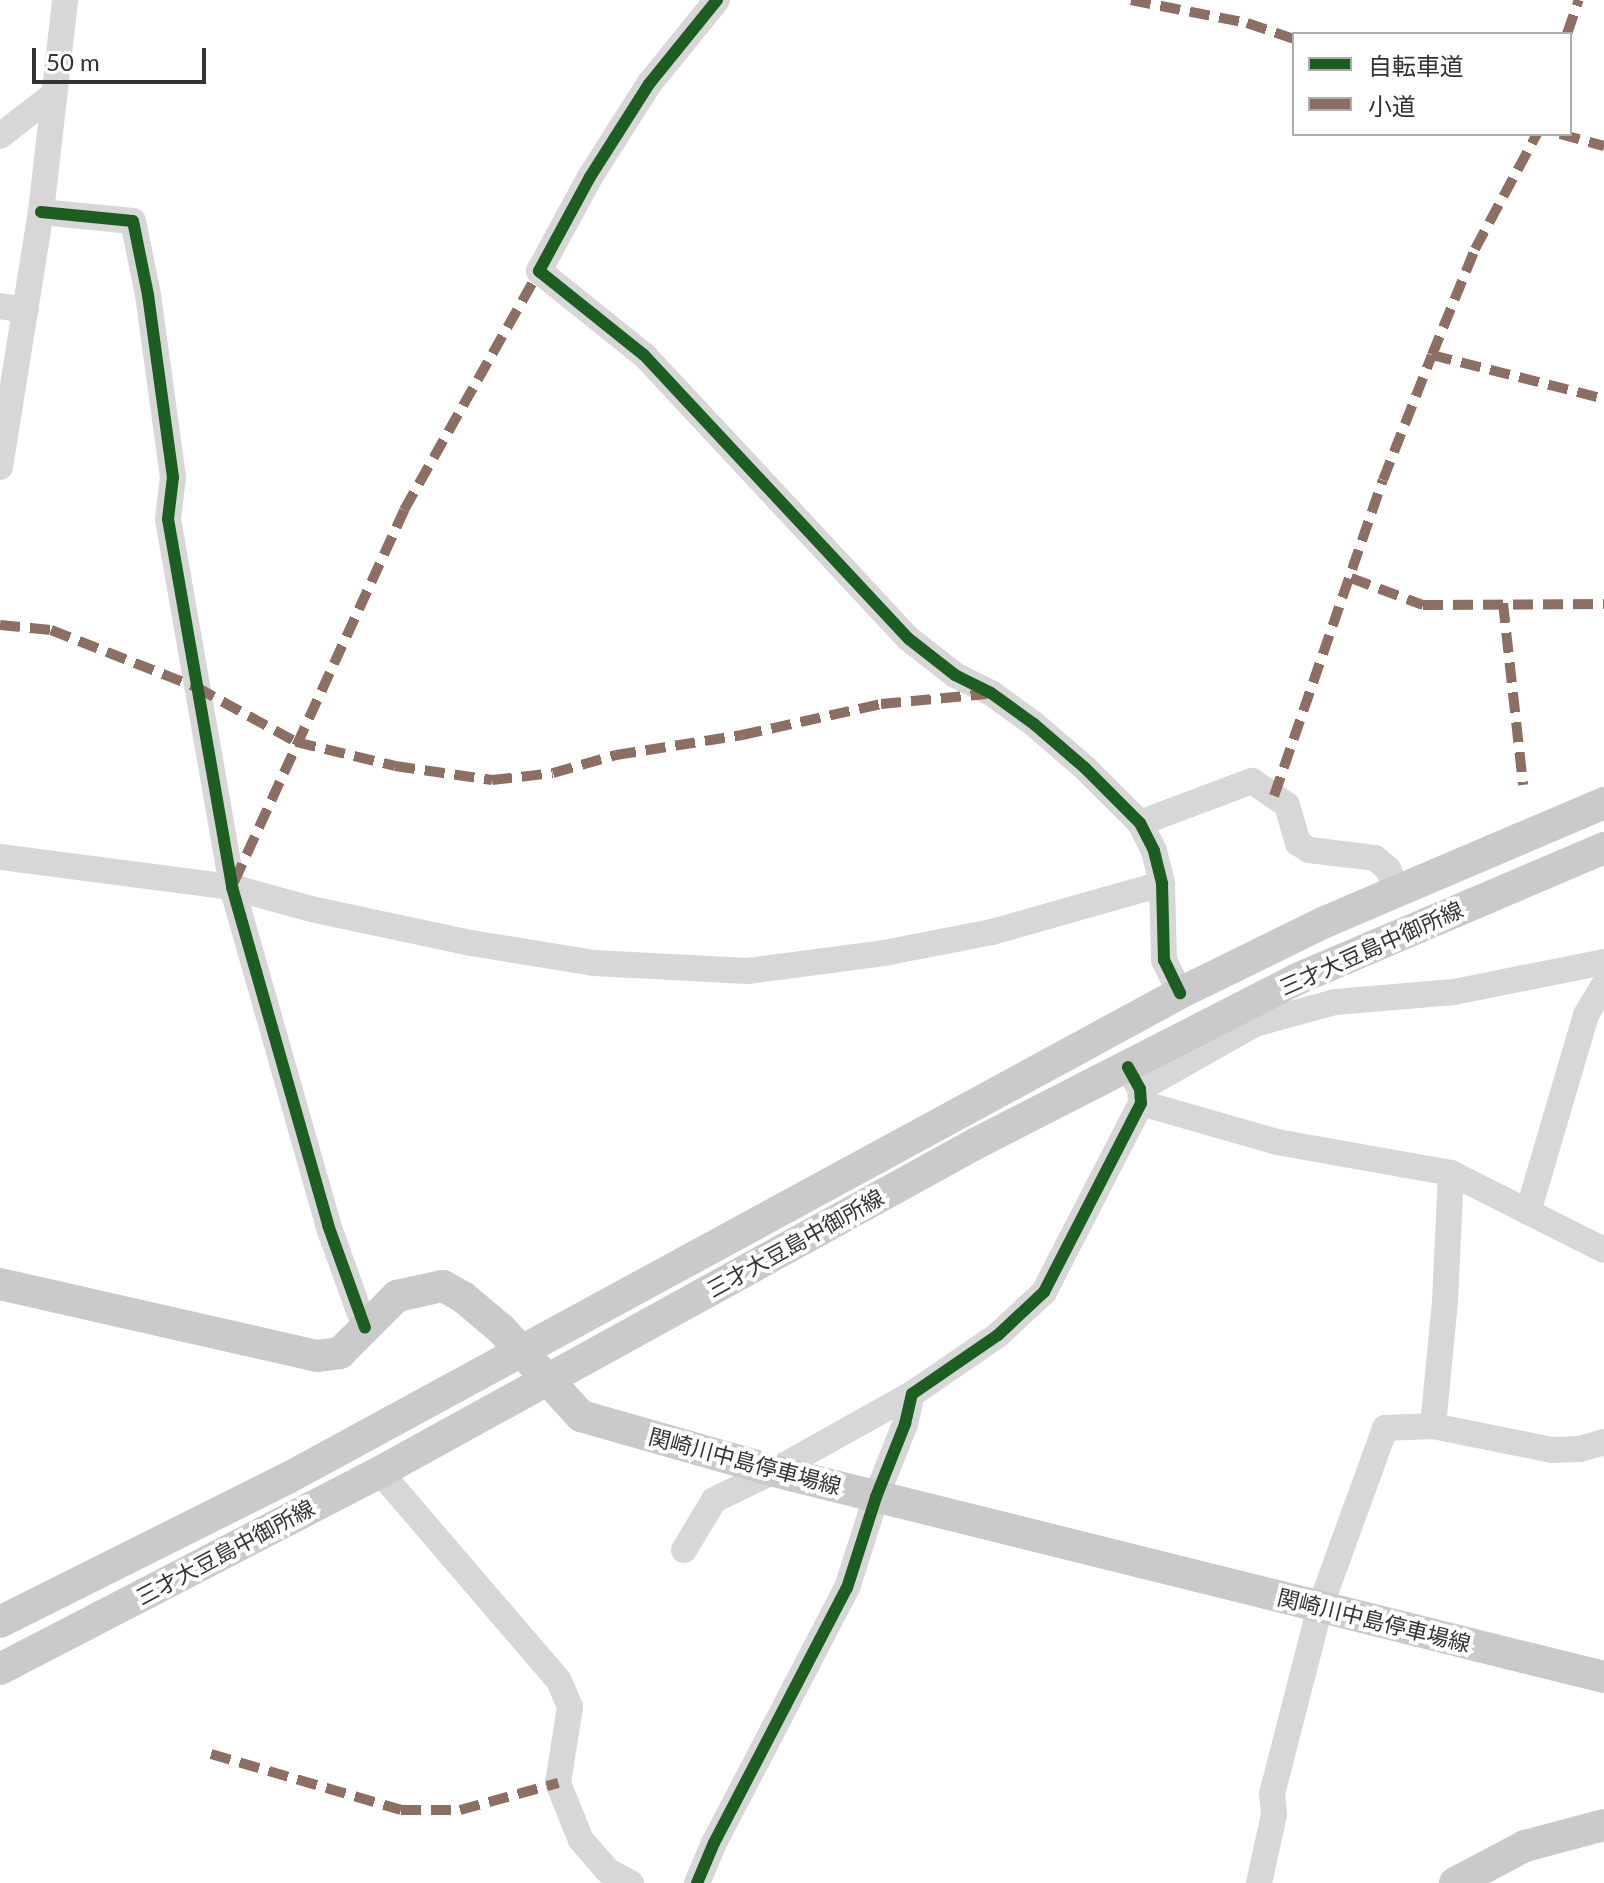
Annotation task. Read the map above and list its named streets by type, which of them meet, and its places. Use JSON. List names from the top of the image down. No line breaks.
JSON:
{"streets":{"main road":["三才大豆島中御所線","関崎川中島停車場線"]},"crossings":[["三才大豆島中御所線","関崎川中島停車場線"]],"legend":["自転車道","小道"],"scale_bar":"50 m"}
